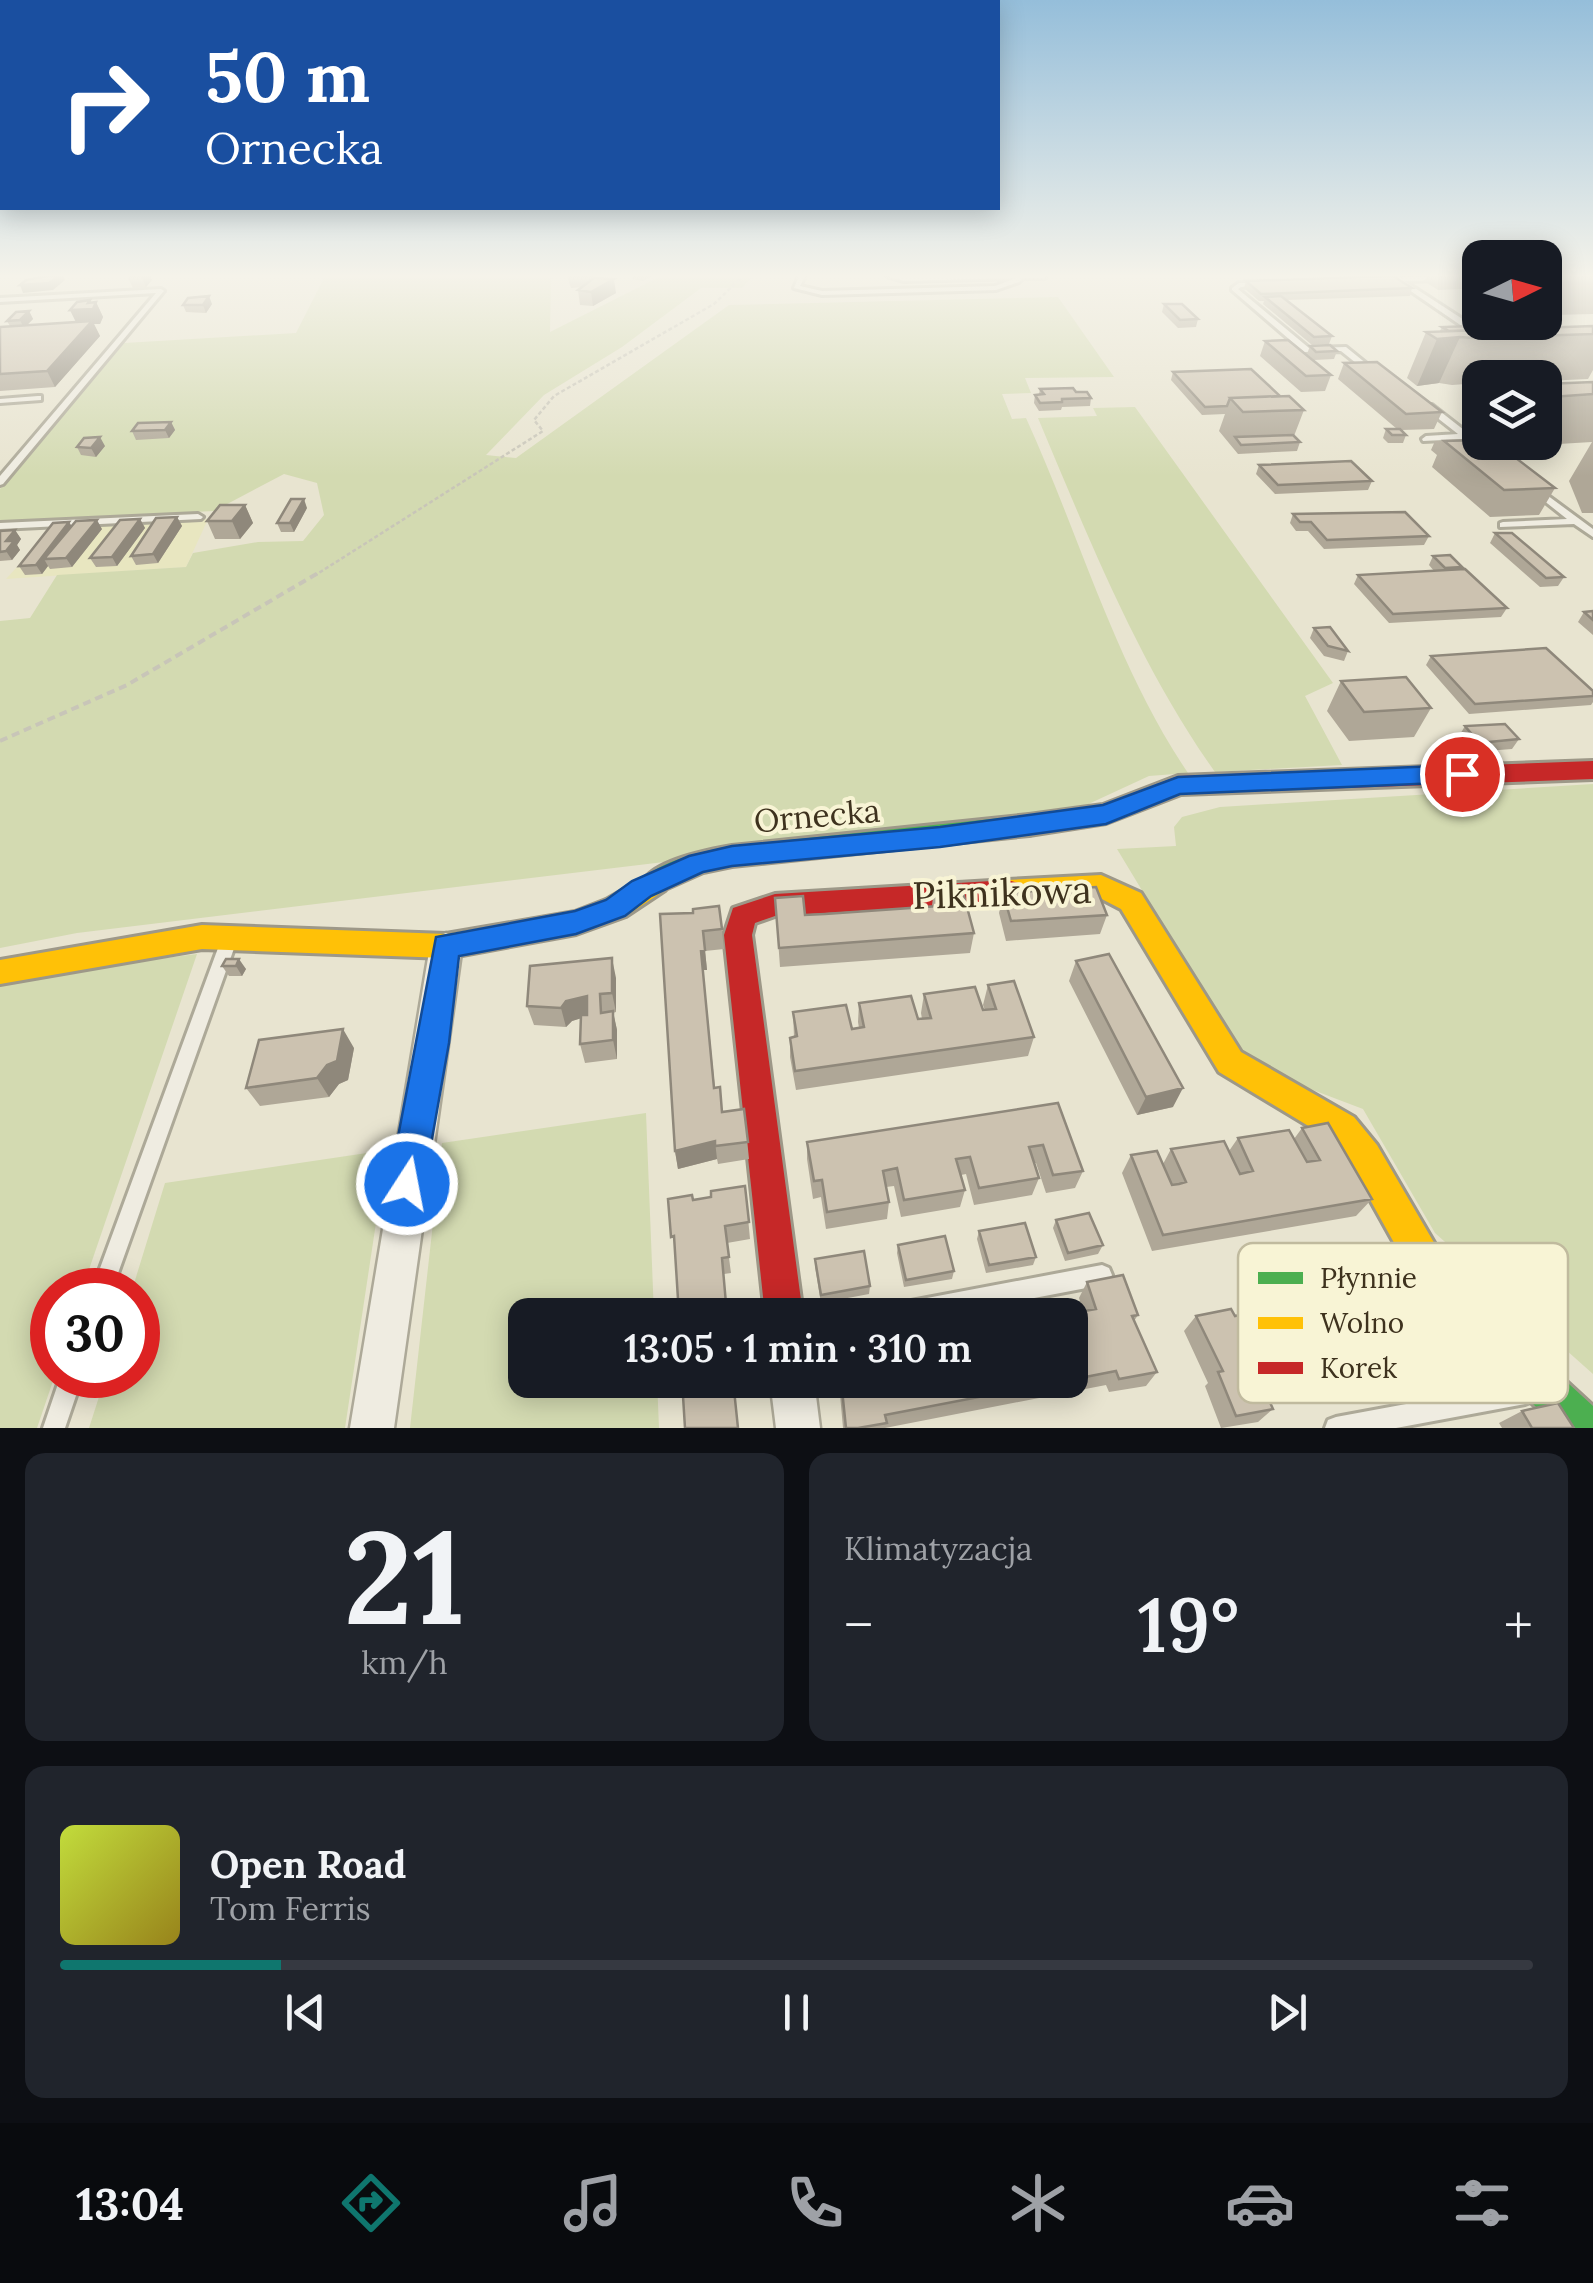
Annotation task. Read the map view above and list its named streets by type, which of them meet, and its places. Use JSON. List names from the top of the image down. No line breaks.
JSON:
{"streets":{"street":["Ornecka","Piknikowa"]},"legend":["Płynnie","Wolno","Korek"],"north":"right","page":{"turn":["50 m","Ornecka"],"limit":"30","trip":"13:05 · 1 min · 310 m","tile":[["21","km/h"],"Klimatyzacja"],"heat":["−","19°","+"],"song":["Open Road","Tom Ferris"],"tabs":"13:04"}}
